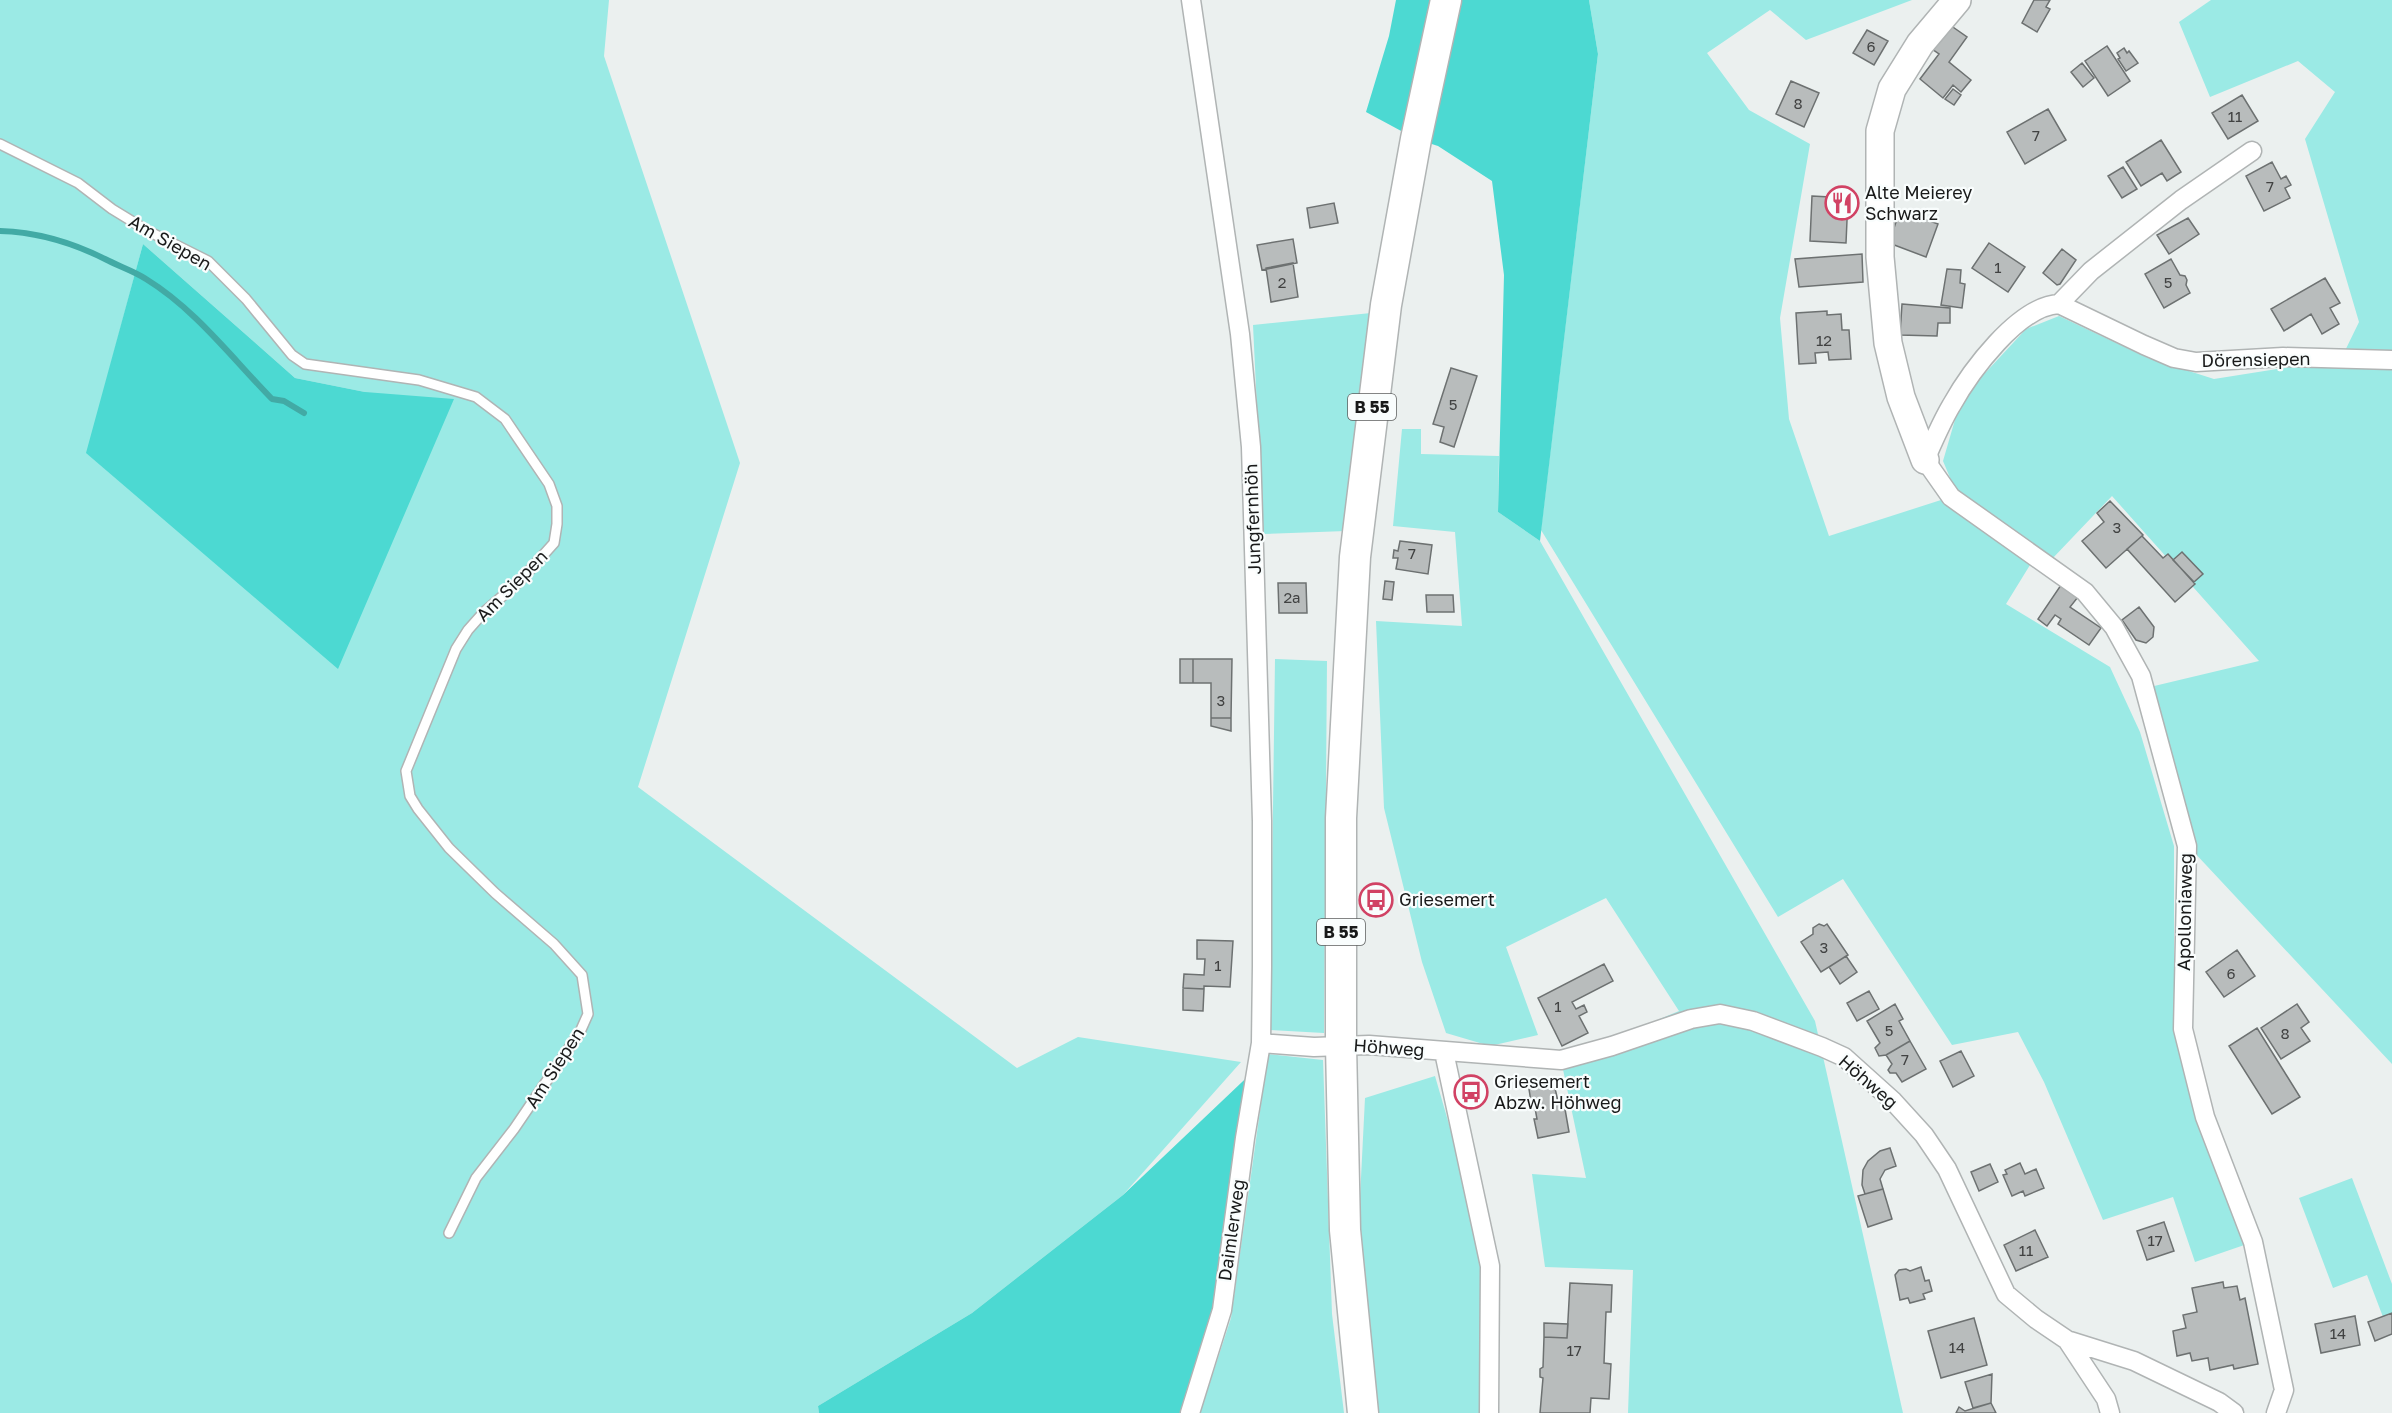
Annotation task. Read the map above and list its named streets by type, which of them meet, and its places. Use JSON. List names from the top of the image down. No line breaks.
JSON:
{"streets":{"main road":["B 55"],"street":["Dörensiepen","Jungfernhöh","Apolloniaweg","Höhweg","Daimlerweg"],"lane":["Am Siepen"]},"crossings":[["B 55","Höhweg"],["Jungfernhöh","Höhweg"],["Jungfernhöh","Daimlerweg"],["Höhweg","Daimlerweg"]],"places":{"restaurant":["Alte Meierey Schwarz"],"bus stop":["Griesemert","Griesemert Abzw. Höhweg"]},"house_numbers":["6","8","11","7","7","1","2","5","12","5","3","7","2a","3","3","1","6","1","5","8","7","17","11","14","14","17"]}
